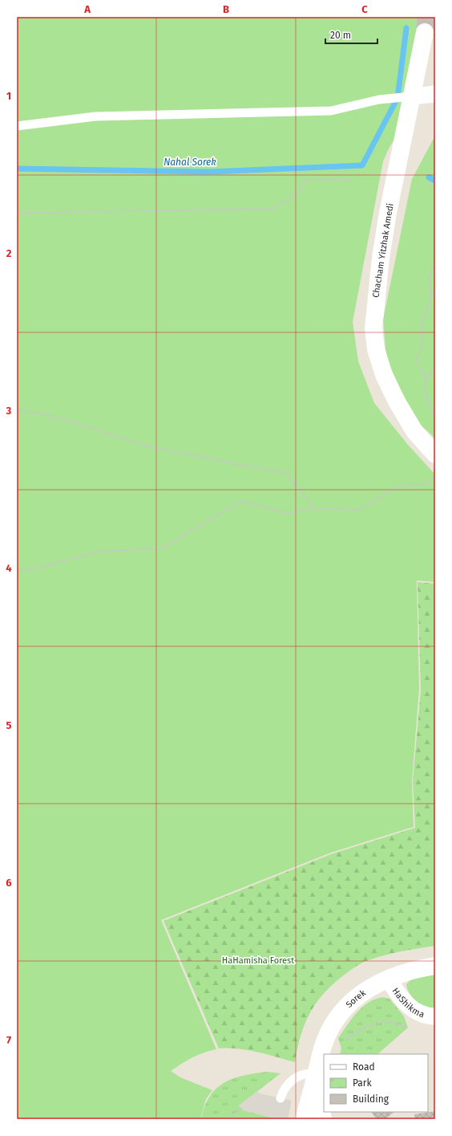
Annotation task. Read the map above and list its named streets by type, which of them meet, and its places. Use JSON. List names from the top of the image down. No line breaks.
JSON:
{"streets":{"main road":["Chacham Yitzhak Amedi","Sorek"],"street":["HaShikma"]},"crossings":[["Sorek","HaShikma"]],"water":["Nahal Sorek"],"parks":["HaHamisha Forest"],"legend":["Road","Park","Building"],"scale_bar":"20 m","grid":{"columns":["A","B","C"],"rows":["1","2","3","4","5","6","7"]}}
